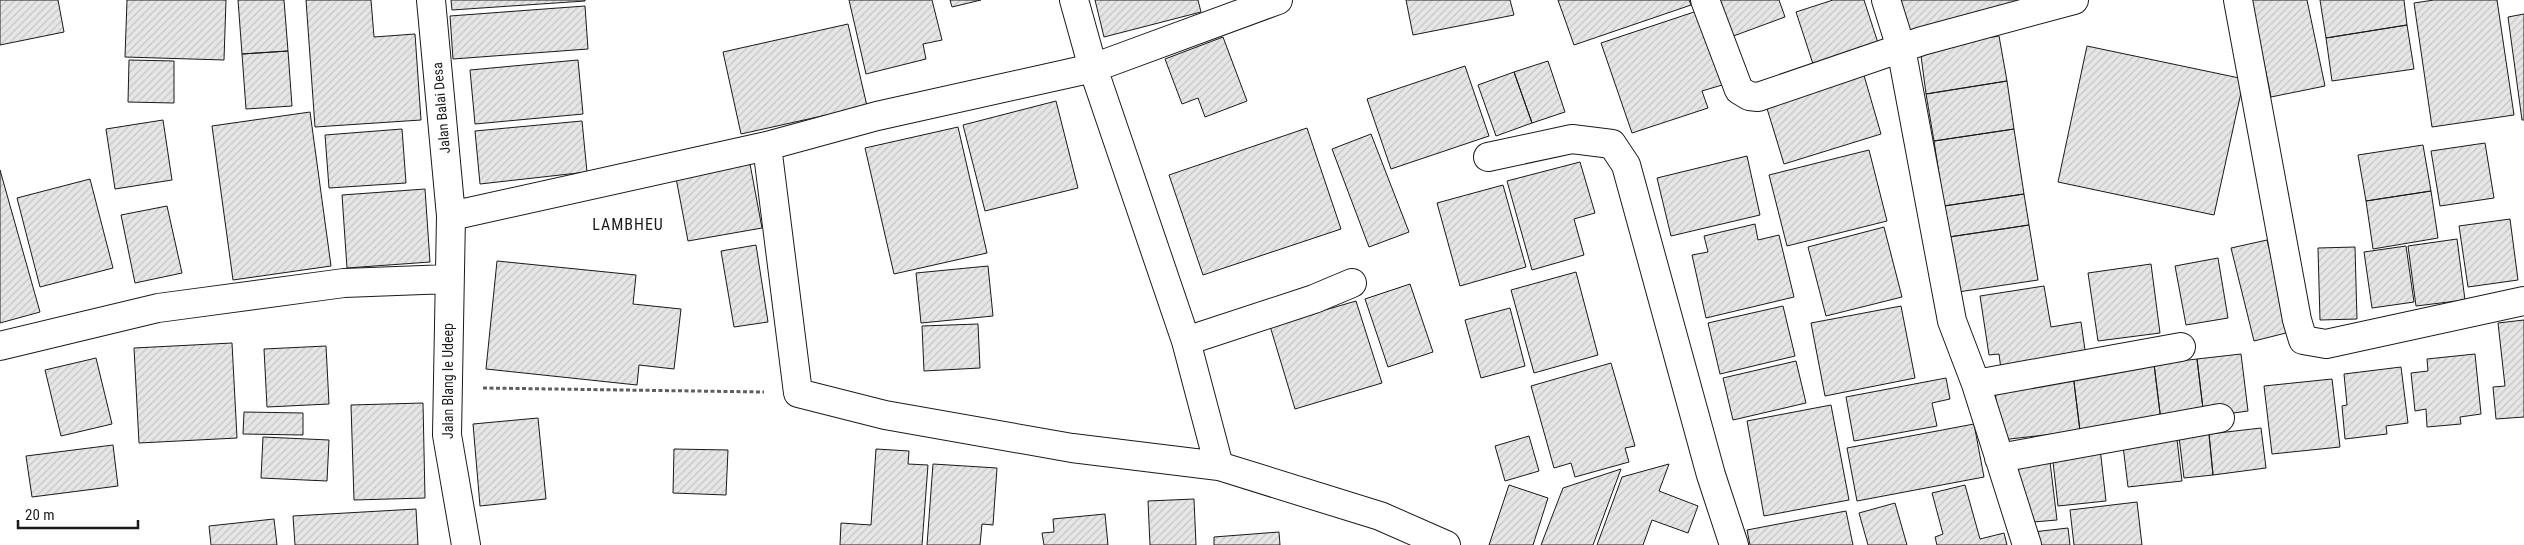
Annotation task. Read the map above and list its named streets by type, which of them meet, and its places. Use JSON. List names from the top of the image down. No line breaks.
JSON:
{"streets":{"street":["Jalan Balai Desa","Jalan Blang Ie Udeep"]},"crossings":[["Jalan Balai Desa","Jalan Blang Ie Udeep"]],"districts":["LAMBHEU"],"scale_bar":"20 m"}
